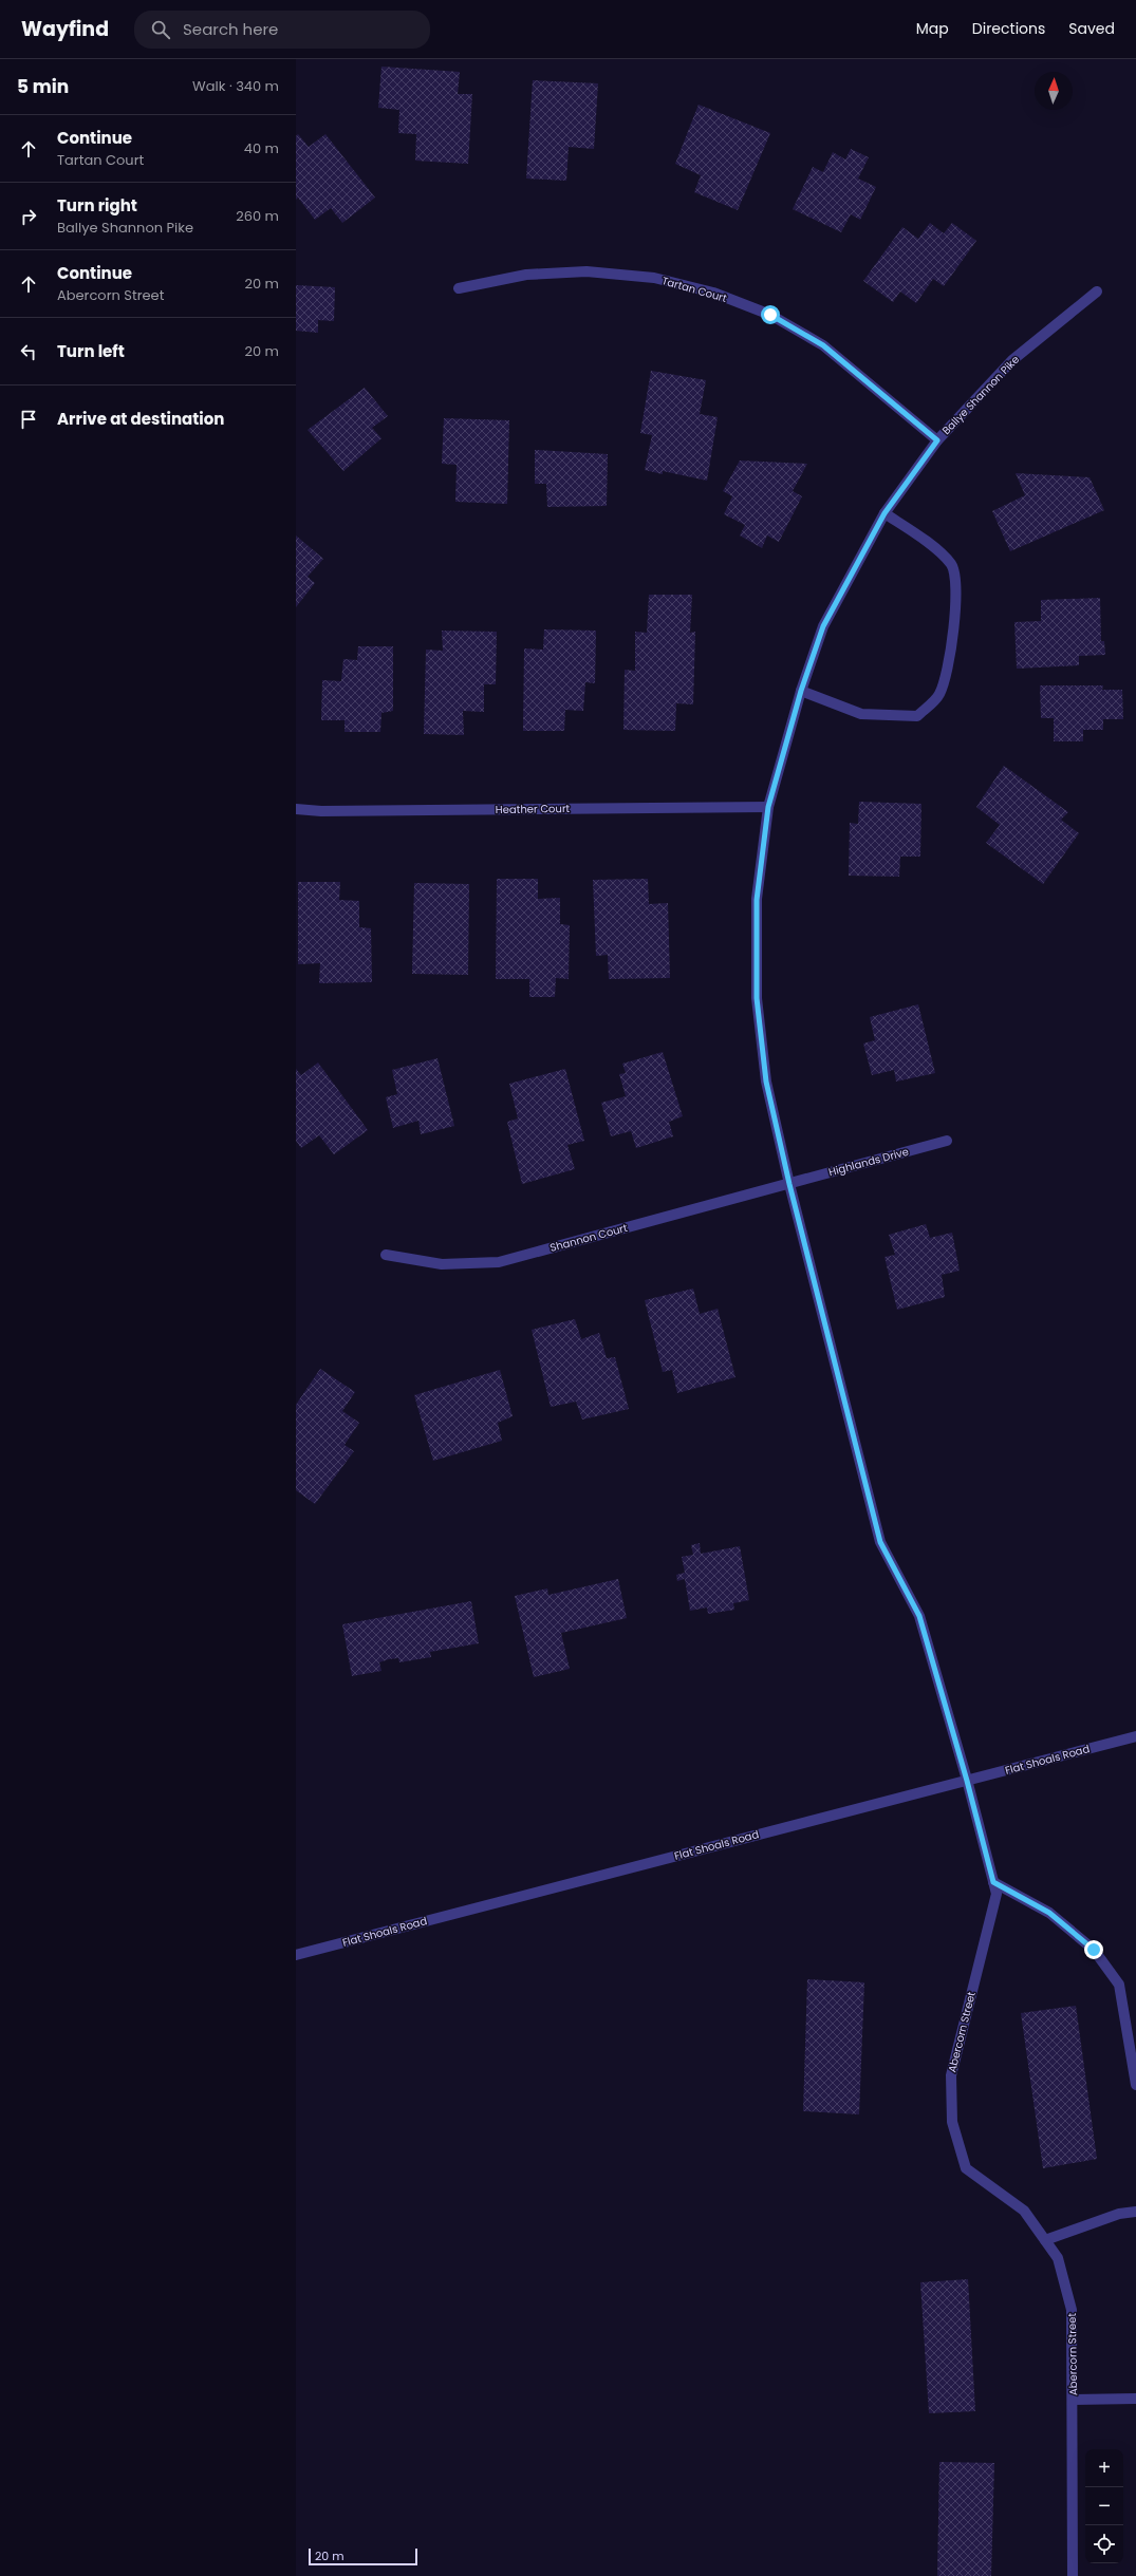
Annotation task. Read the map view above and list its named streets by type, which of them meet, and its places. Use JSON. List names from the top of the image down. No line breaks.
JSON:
{"streets":{"street":["Tartan Court","Ballye Shannon Pike","Heather Court","Highlands Drive","Shannon Court","Flat Shoals Road","Abercorn Street"]},"crossings":[["Tartan Court","Ballye Shannon Pike"],["Ballye Shannon Pike","Heather Court"],["Ballye Shannon Pike","Highlands Drive"],["Ballye Shannon Pike","Shannon Court"],["Ballye Shannon Pike","Flat Shoals Road"],["Ballye Shannon Pike","Abercorn Street"],["Highlands Drive","Shannon Court"],["Flat Shoals Road","Abercorn Street"]],"scale_bar":"20 m","north":"top","page":{"header":"Wayfind","search":"Search here","nav":["Map","Directions","Saved"],"heading":["5 min","Walk · 340 m"],"list":[["Continue","Tartan Court","40 m"],["Turn right","Ballye Shannon Pike","260 m"],["Continue","Abercorn Street","20 m"],["Turn left","20 m"],"Arrive at destination"],"map_buttons":["+","−"],"scale":"20 m"}}
